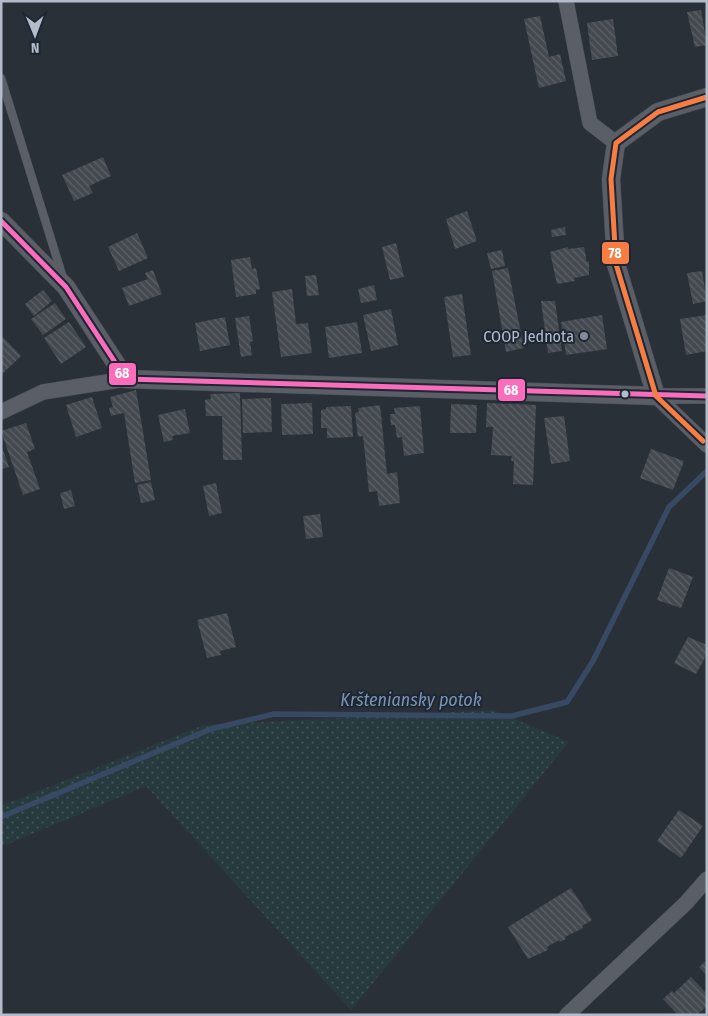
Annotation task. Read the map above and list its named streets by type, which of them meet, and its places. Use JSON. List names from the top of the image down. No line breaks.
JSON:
{"water":["Kršteniansky potok"],"places":["COOP Jednota"],"lines":["transit line 78","transit line 68"],"north":"bottom"}
